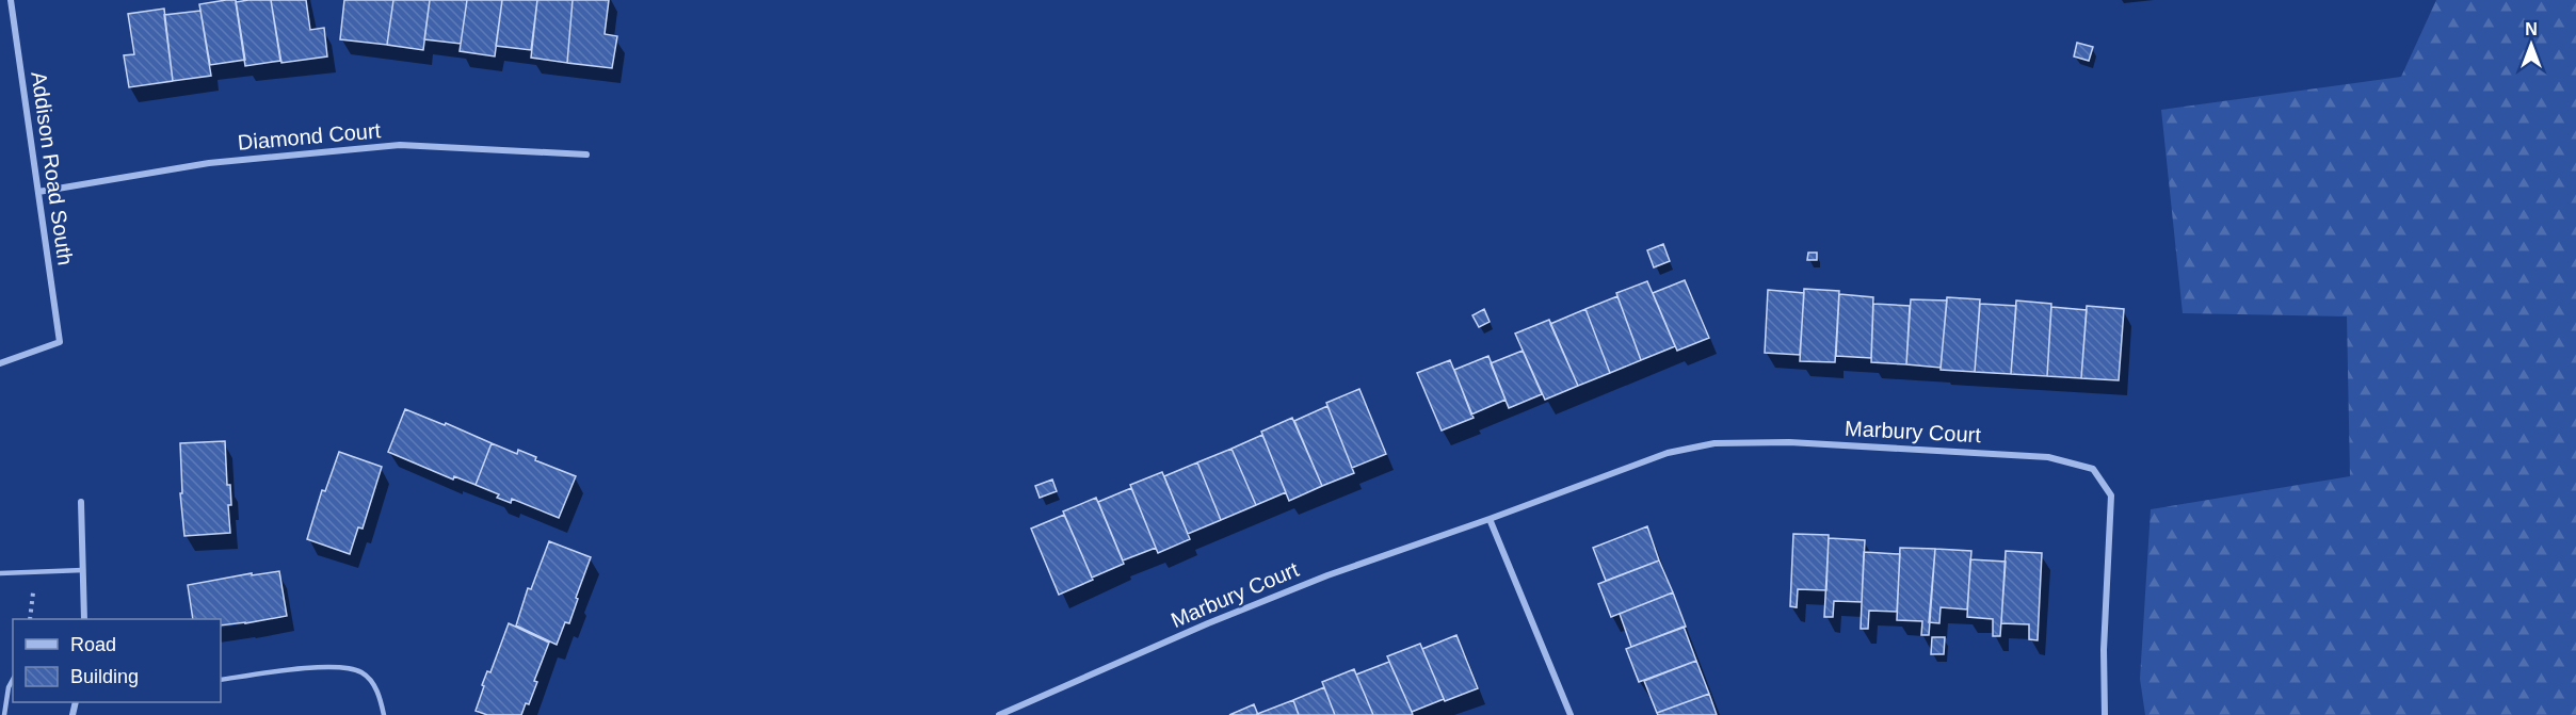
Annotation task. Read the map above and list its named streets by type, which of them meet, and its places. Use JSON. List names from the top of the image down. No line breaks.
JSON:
{"streets":{"street":["Diamond Court","Addison Road South","Marbury Court"]},"crossings":[["Diamond Court","Addison Road South"]],"legend":["Road","Building"],"north":"top"}
